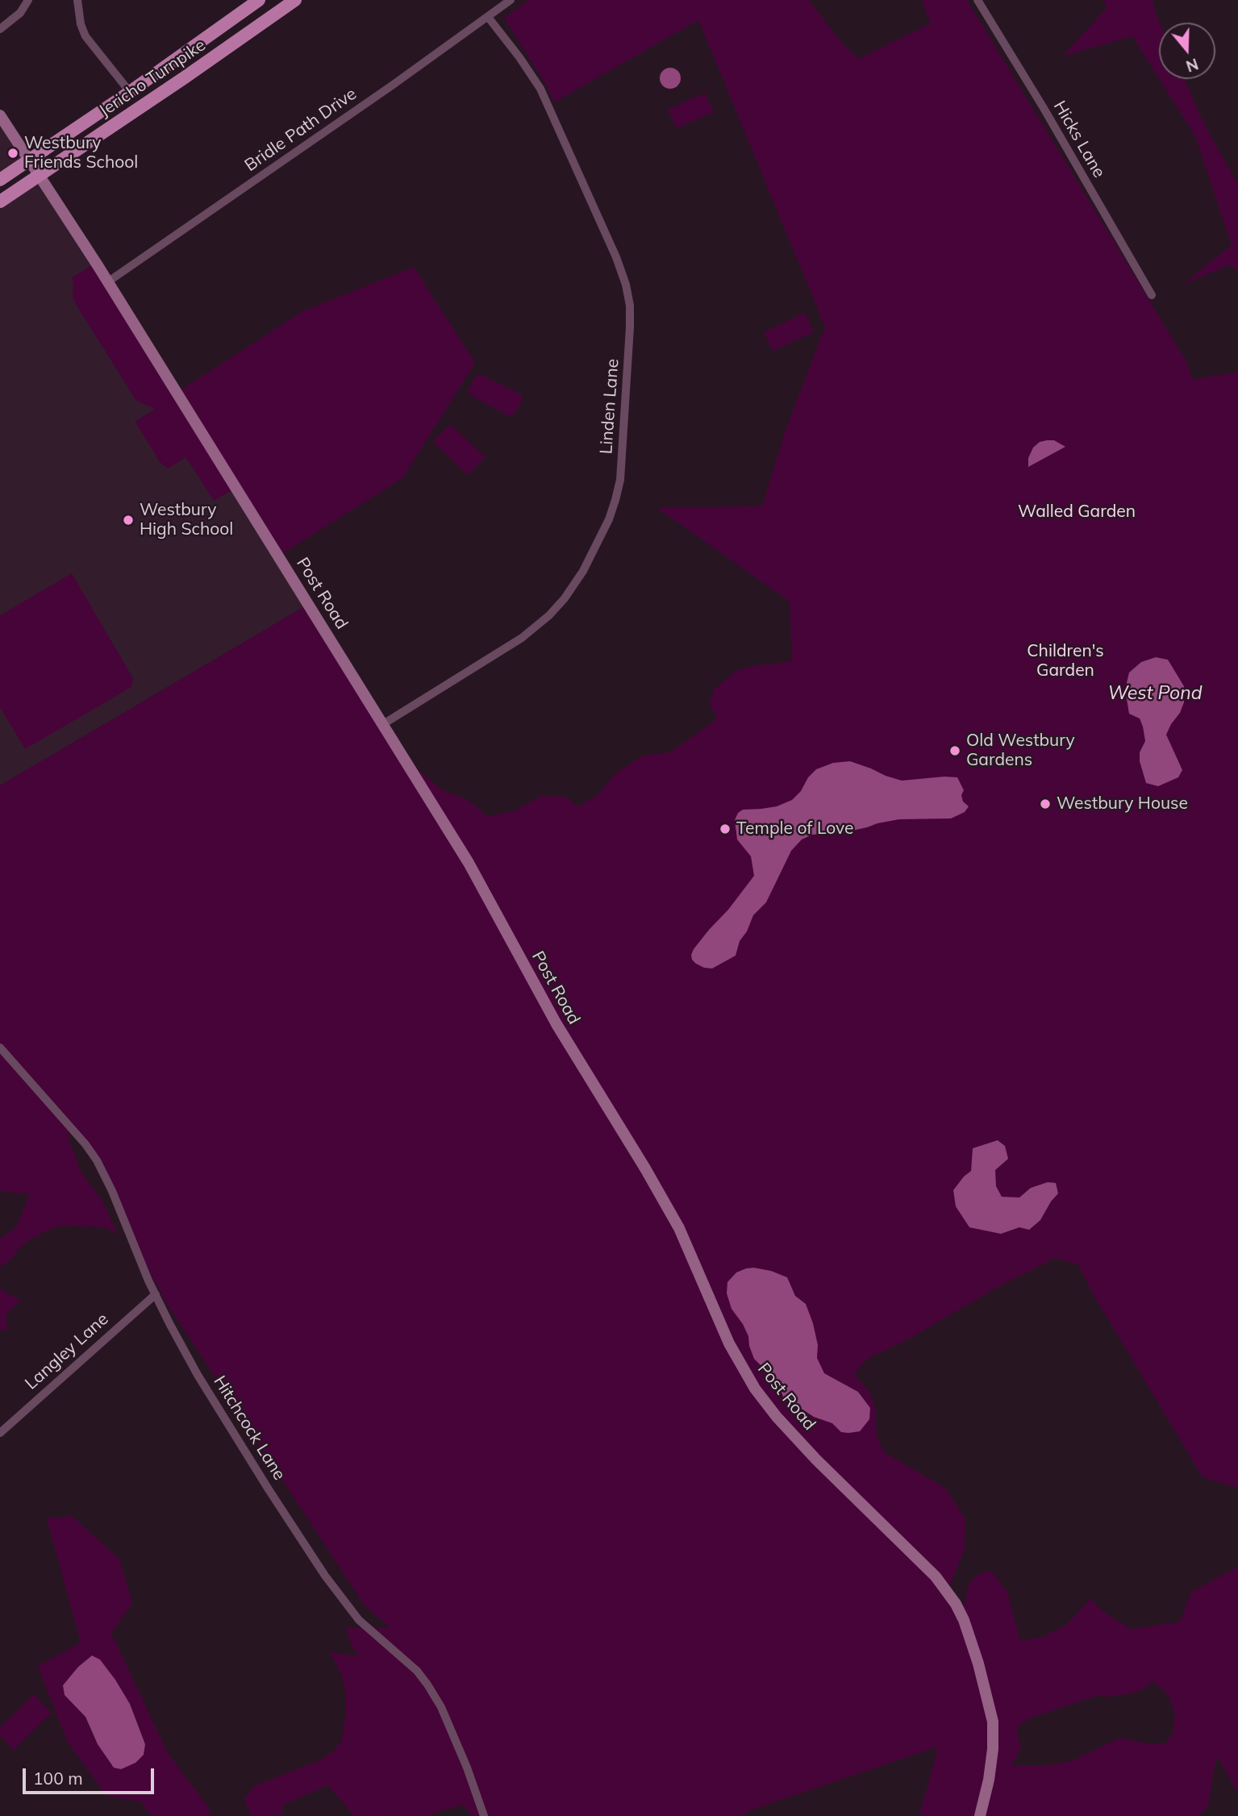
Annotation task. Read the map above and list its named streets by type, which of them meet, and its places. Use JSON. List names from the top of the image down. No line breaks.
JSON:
{"streets":{"main road":["Jericho Turnpike","Post Road"],"street":["Bridle Path Drive","Hicks Lane","Linden Lane","Langley Lane","Hitchcock Lane"]},"crossings":[["Jericho Turnpike","Post Road"],["Bridle Path Drive","Linden Lane"],["Bridle Path Drive","Post Road"],["Linden Lane","Post Road"],["Langley Lane","Hitchcock Lane"]],"water":["West Pond"],"parks":["Walled Garden","Children's Garden"],"places":["Westbury Friends School","Westbury High School","Old Westbury Gardens","Westbury House","Temple of Love"],"scale_bar":"100 m","north":"bottom"}
